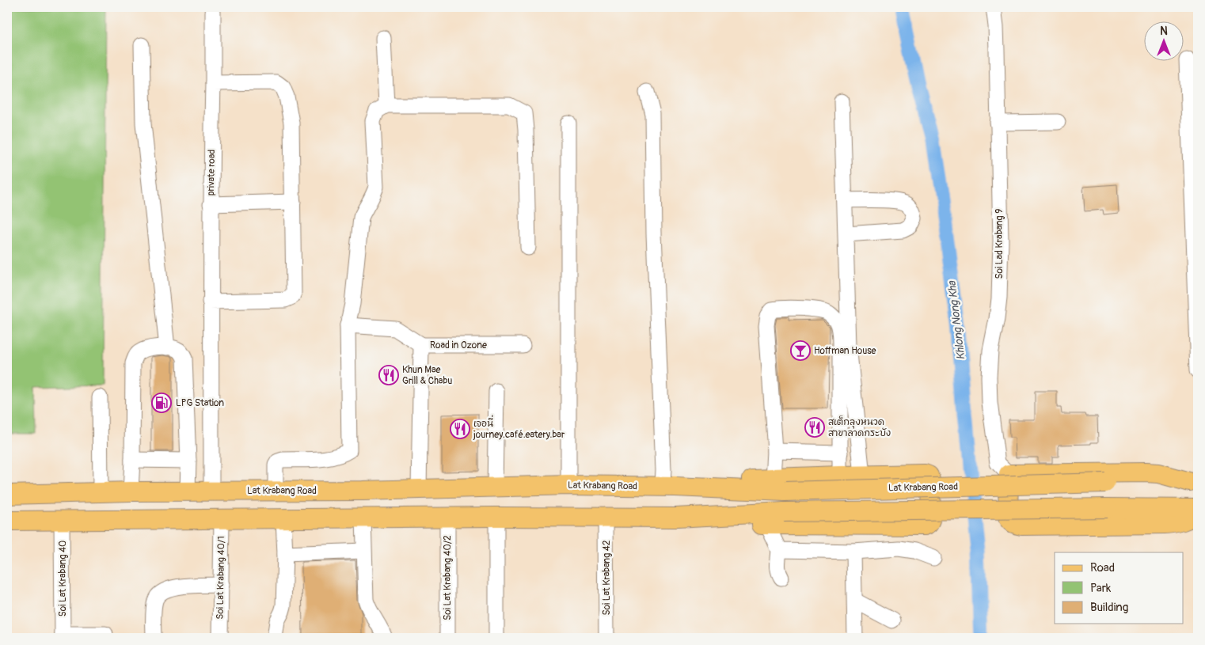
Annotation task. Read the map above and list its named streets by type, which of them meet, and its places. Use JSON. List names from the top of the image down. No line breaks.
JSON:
{"streets":{"main road":["Lat Krabang Road"],"street":["private road","Soi Lad Krabang 9","Road in Ozone","Soi Lat Krabang 40/1","Soi Lat Krabang 40/2","Soi Lat Krabang 42","Soi Lat Krabang 40"]},"crossings":[["private road","Lat Krabang Road"],["Road in Ozone","Lat Krabang Road"]],"water":["Khlong Nong Kha"],"places":{"bar":["Hoffman House"],"restaurant":["Khun Mae Grill & Chabu","สเต็กลุงหนวด สาขาลาดกระบัง","เจอนี่ journey.café.eatery.bar"],"fuel station":["LPG Station"]},"legend":["Road","Park","Building"],"north":"top"}
